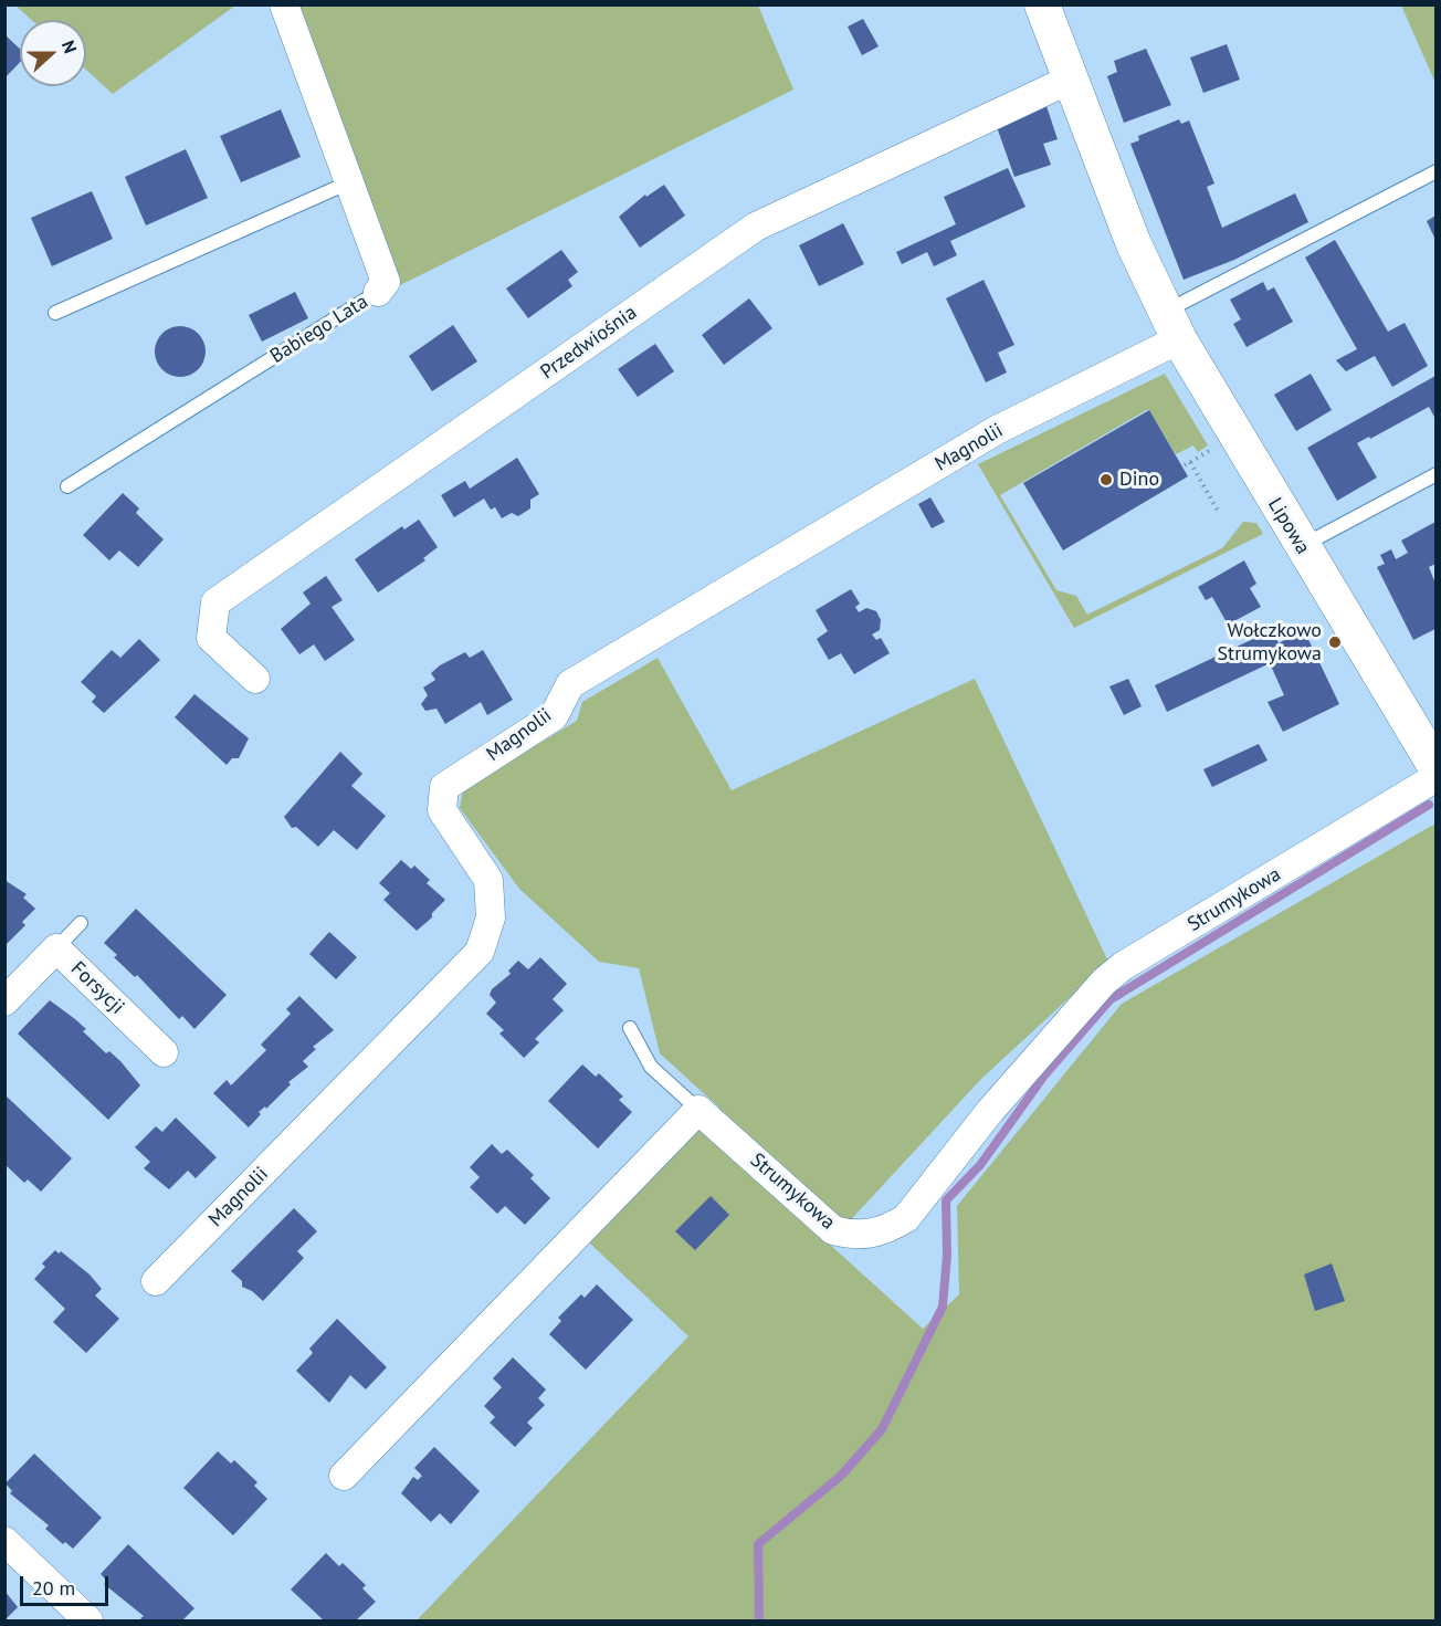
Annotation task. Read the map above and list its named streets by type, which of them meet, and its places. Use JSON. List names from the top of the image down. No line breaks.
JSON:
{"streets":{"street":["Babiego Lata","Przedwiośnia","Magnolii","Lipowa","Strumykowa","Forsycji"]},"crossings":[["Przedwiośnia","Lipowa"],["Magnolii","Lipowa"]],"places":["Dino","Wołczkowo Strumykowa"],"scale_bar":"20 m","north":"right"}
